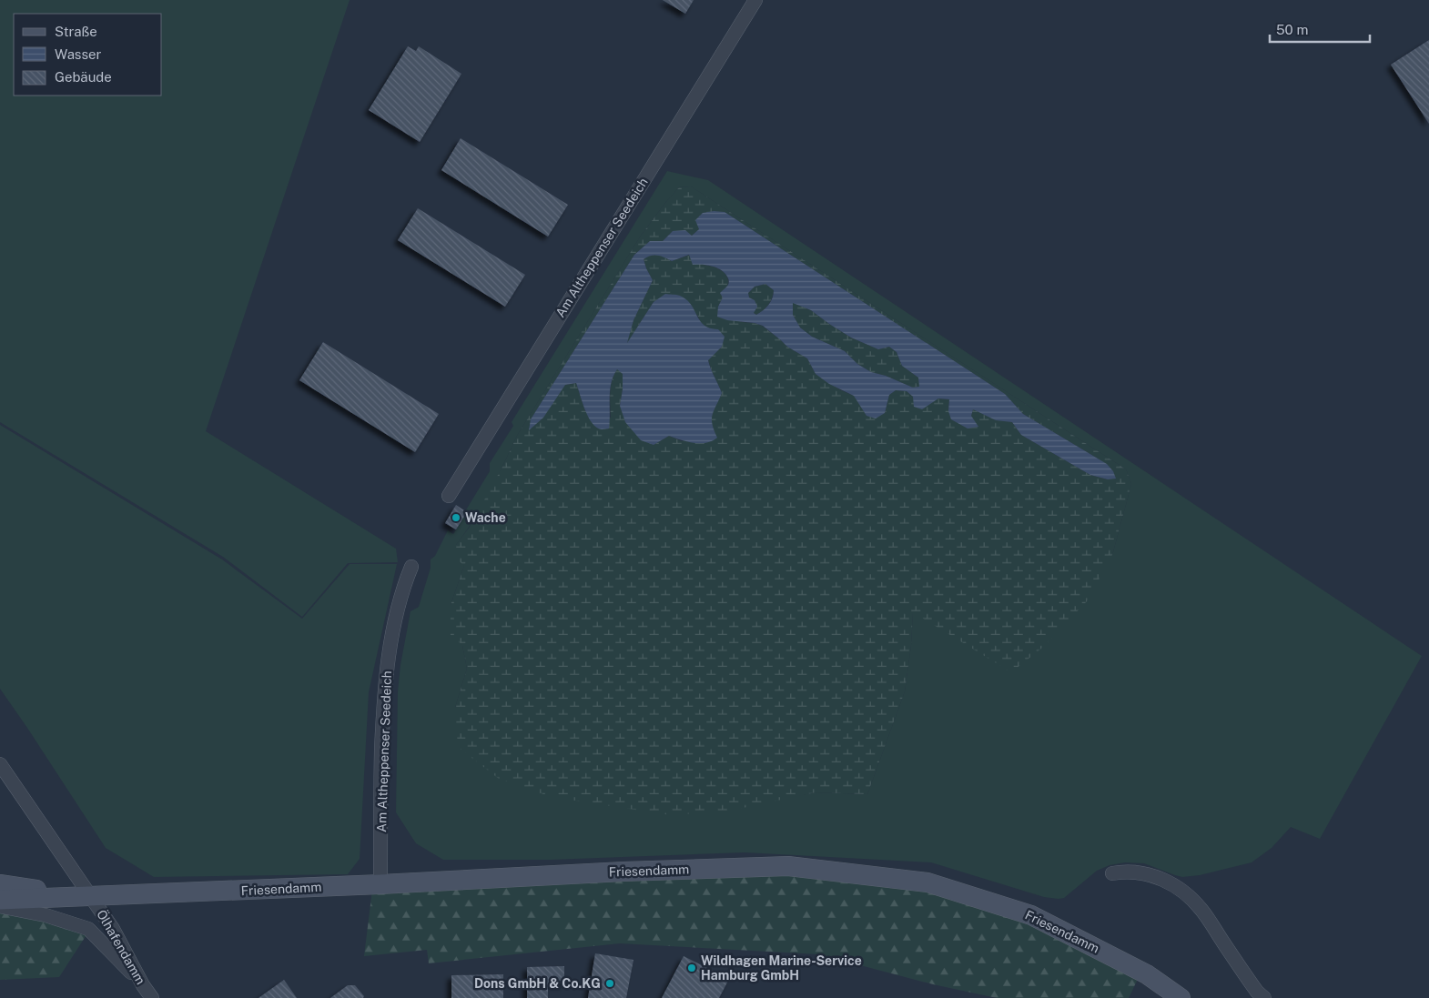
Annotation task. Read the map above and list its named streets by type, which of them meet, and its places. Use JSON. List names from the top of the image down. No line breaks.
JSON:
{"streets":{"main road":["Friesendamm"],"street":["Am Altheppenser Seedeich","Ölhafendamm"]},"crossings":[["Am Altheppenser Seedeich","Friesendamm"],["Friesendamm","Ölhafendamm"]],"places":["Wache","Wildhagen Marine-Service Hamburg GmbH","Dons GmbH & Co.KG"],"legend":["Straße","Wasser","Gebäude"],"scale_bar":"50 m"}
